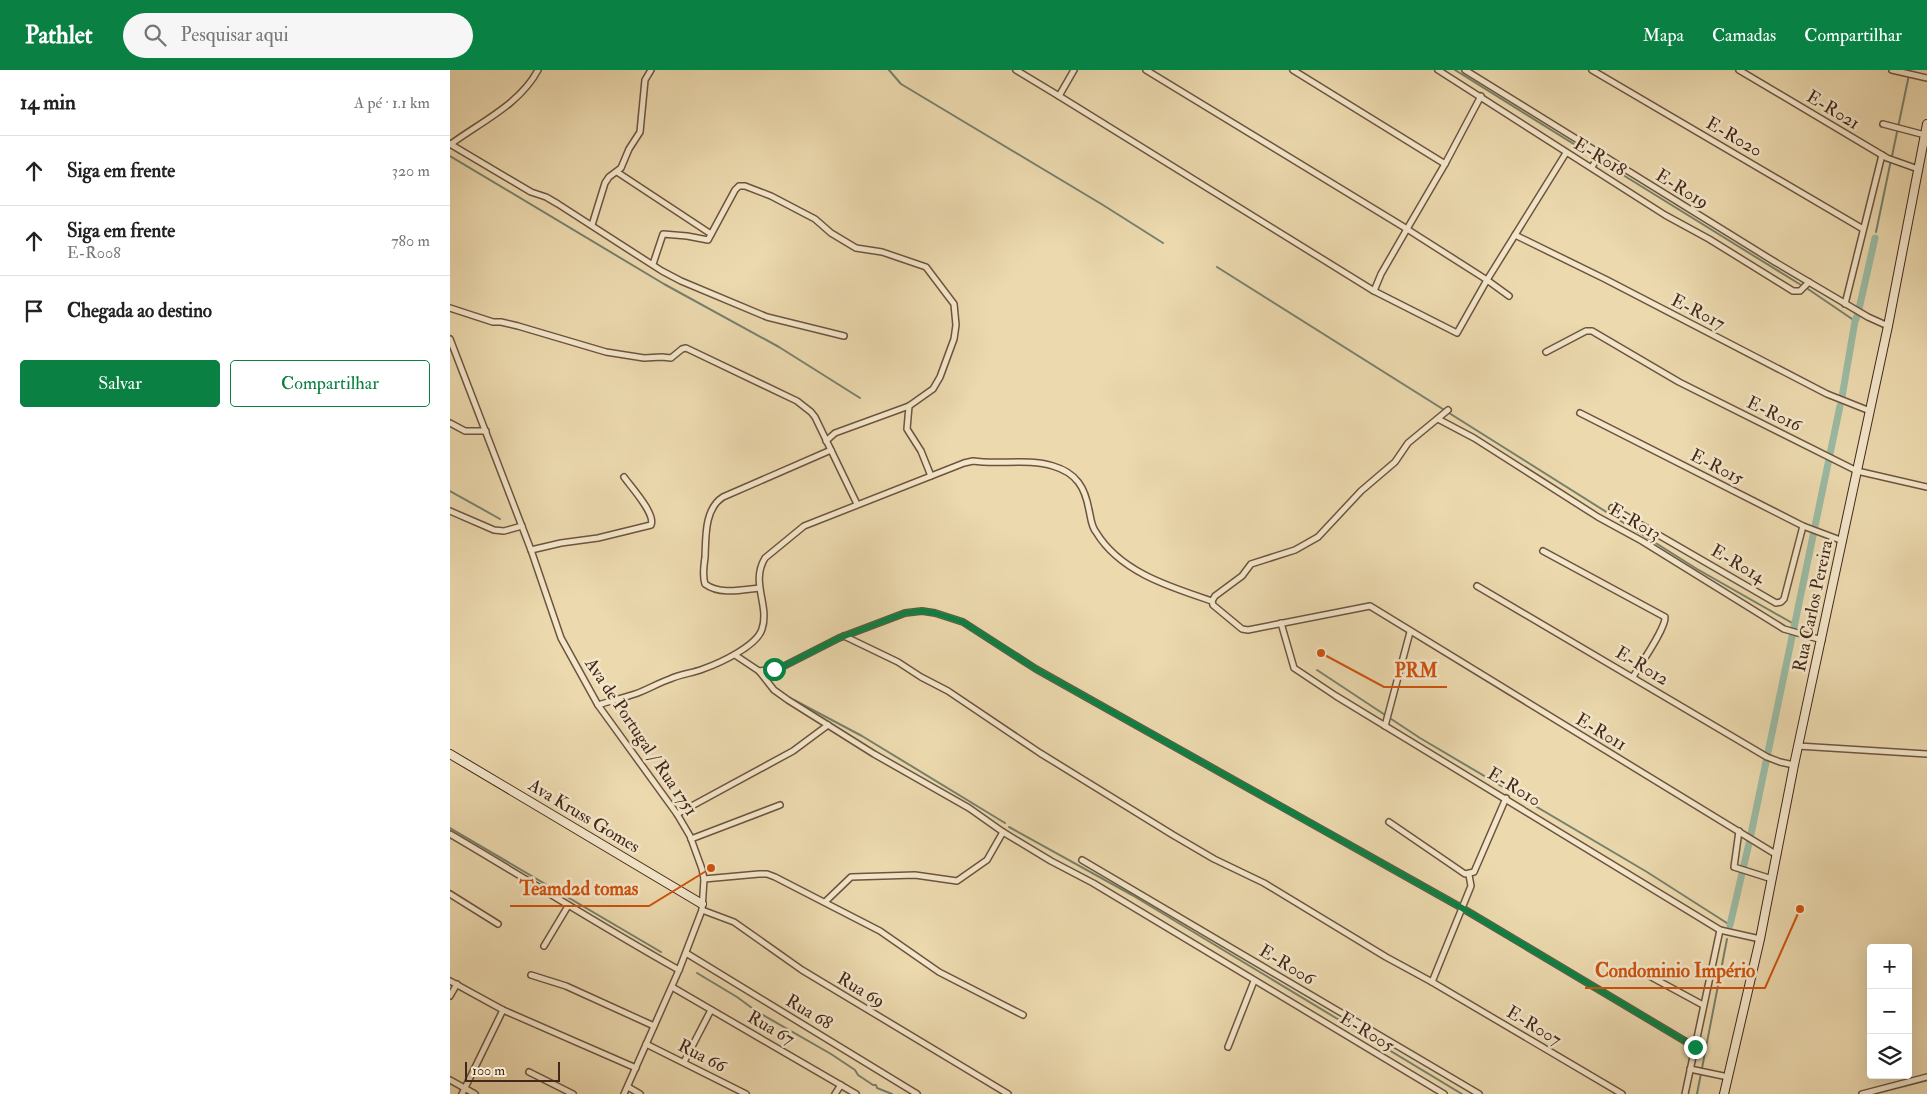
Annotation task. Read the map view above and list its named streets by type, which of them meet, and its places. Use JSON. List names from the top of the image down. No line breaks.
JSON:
{"streets":{"street":["E-R021","E-R020","E-R018","E-R019","E-R017","E-R016","E-R015","E-R013","E-R014","Rua Carlos Pereira","E-R012","E-R011","Ava de Portugal / Rua 1751","E-R010","Ava Kruss Gomes","E-R006","Rua 69","Rua 68","E-R007","Rua 67","E-R005","Rua 66"]},"crossings":[["E-R021","Rua Carlos Pereira"],["E-R018","E-R019"],["E-R019","Rua Carlos Pereira"],["E-R017","Rua Carlos Pereira"],["E-R016","Rua Carlos Pereira"],["E-R015","E-R014"],["E-R015","Rua Carlos Pereira"],["E-R013","Rua Carlos Pereira"],["Rua Carlos Pereira","E-R012"],["Rua Carlos Pereira","E-R011"],["Rua Carlos Pereira","E-R010"],["E-R011","E-R010"],["Ava de Portugal / Rua 1751","Ava Kruss Gomes"],["Ava de Portugal / Rua 1751","Rua 69"],["Ava de Portugal / Rua 1751","Rua 68"],["Ava de Portugal / Rua 1751","Rua 67"],["Ava de Portugal / Rua 1751","Rua 66"],["Ava Kruss Gomes","Rua 69"]],"places":["PRM","Teamd2d tomas","Condominio Império"],"scale_bar":"100 m","page":{"header":"Pathlet","search":"Pesquisar aqui","nav":["Mapa","Camadas","Compartilhar"],"heading":["14 min","A pé · 1.1 km"],"list":[["Siga em frente","320 m"],["Siga em frente","E-R008","780 m"],"Chegada ao destino"],"buttons":["Salvar","Compartilhar"],"map_buttons":["+","−"],"scale":"100 m"}}
